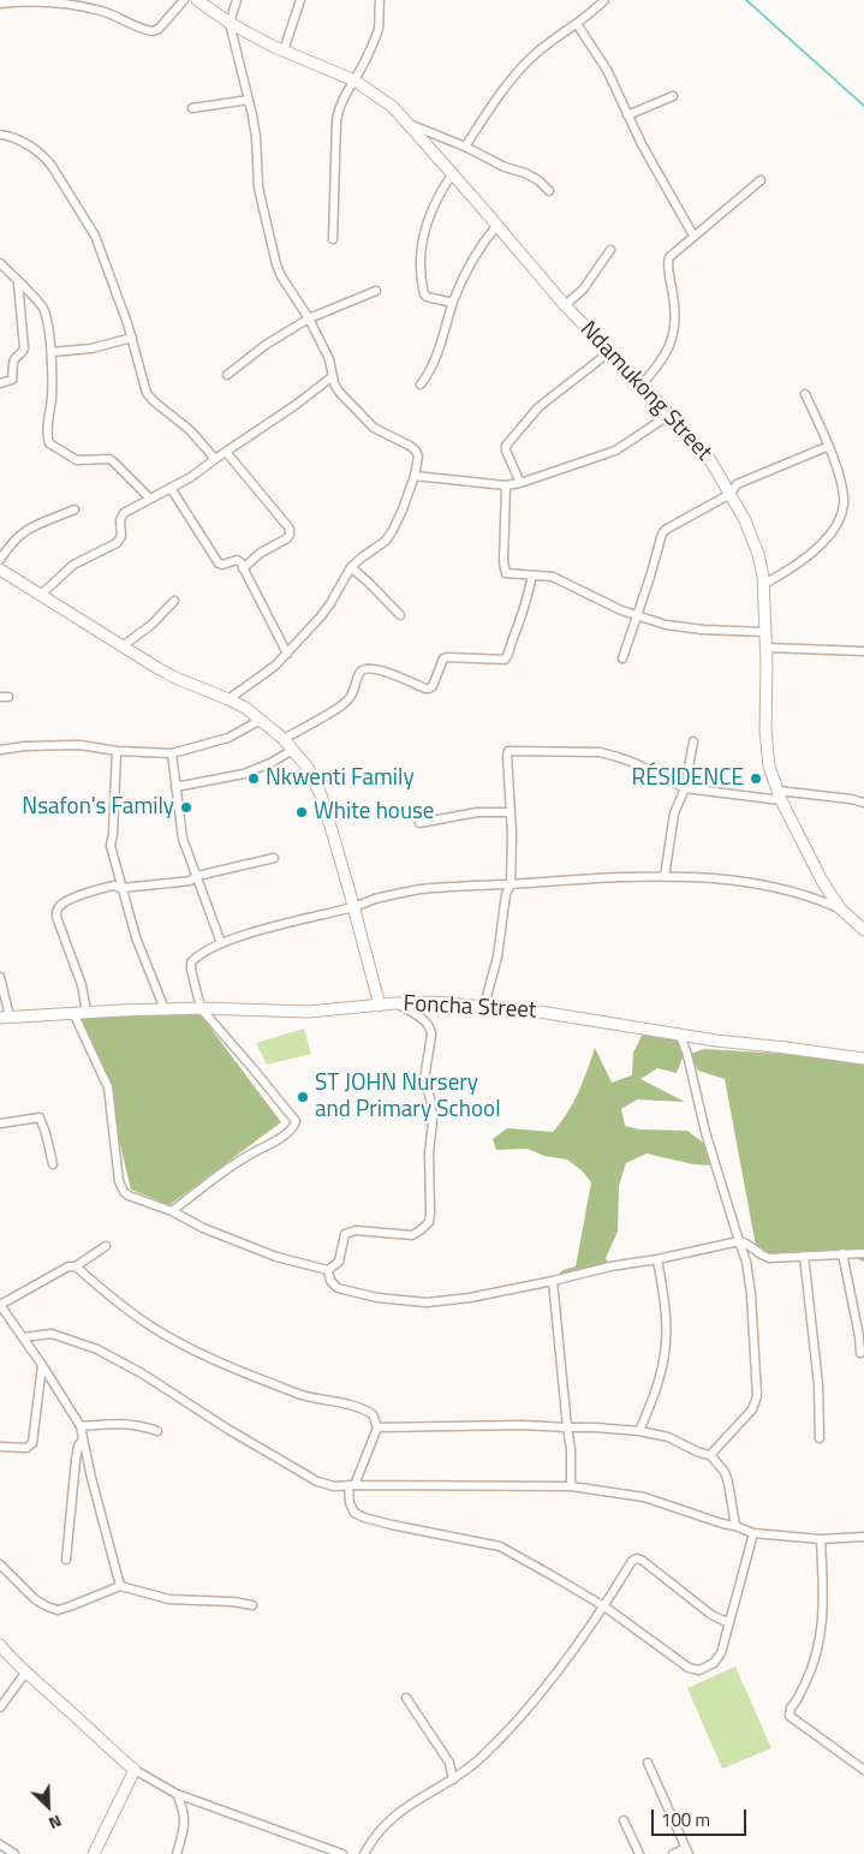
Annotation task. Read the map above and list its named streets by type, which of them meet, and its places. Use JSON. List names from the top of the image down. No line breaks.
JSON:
{"streets":{"main road":["Ndamukong Street","Foncha Street"]},"places":["Nkwenti Family","RÉSIDENCE","Nsafon's Family","White house","ST JOHN Nursery and Primary School"],"scale_bar":"100 m","north":"bottom right"}
